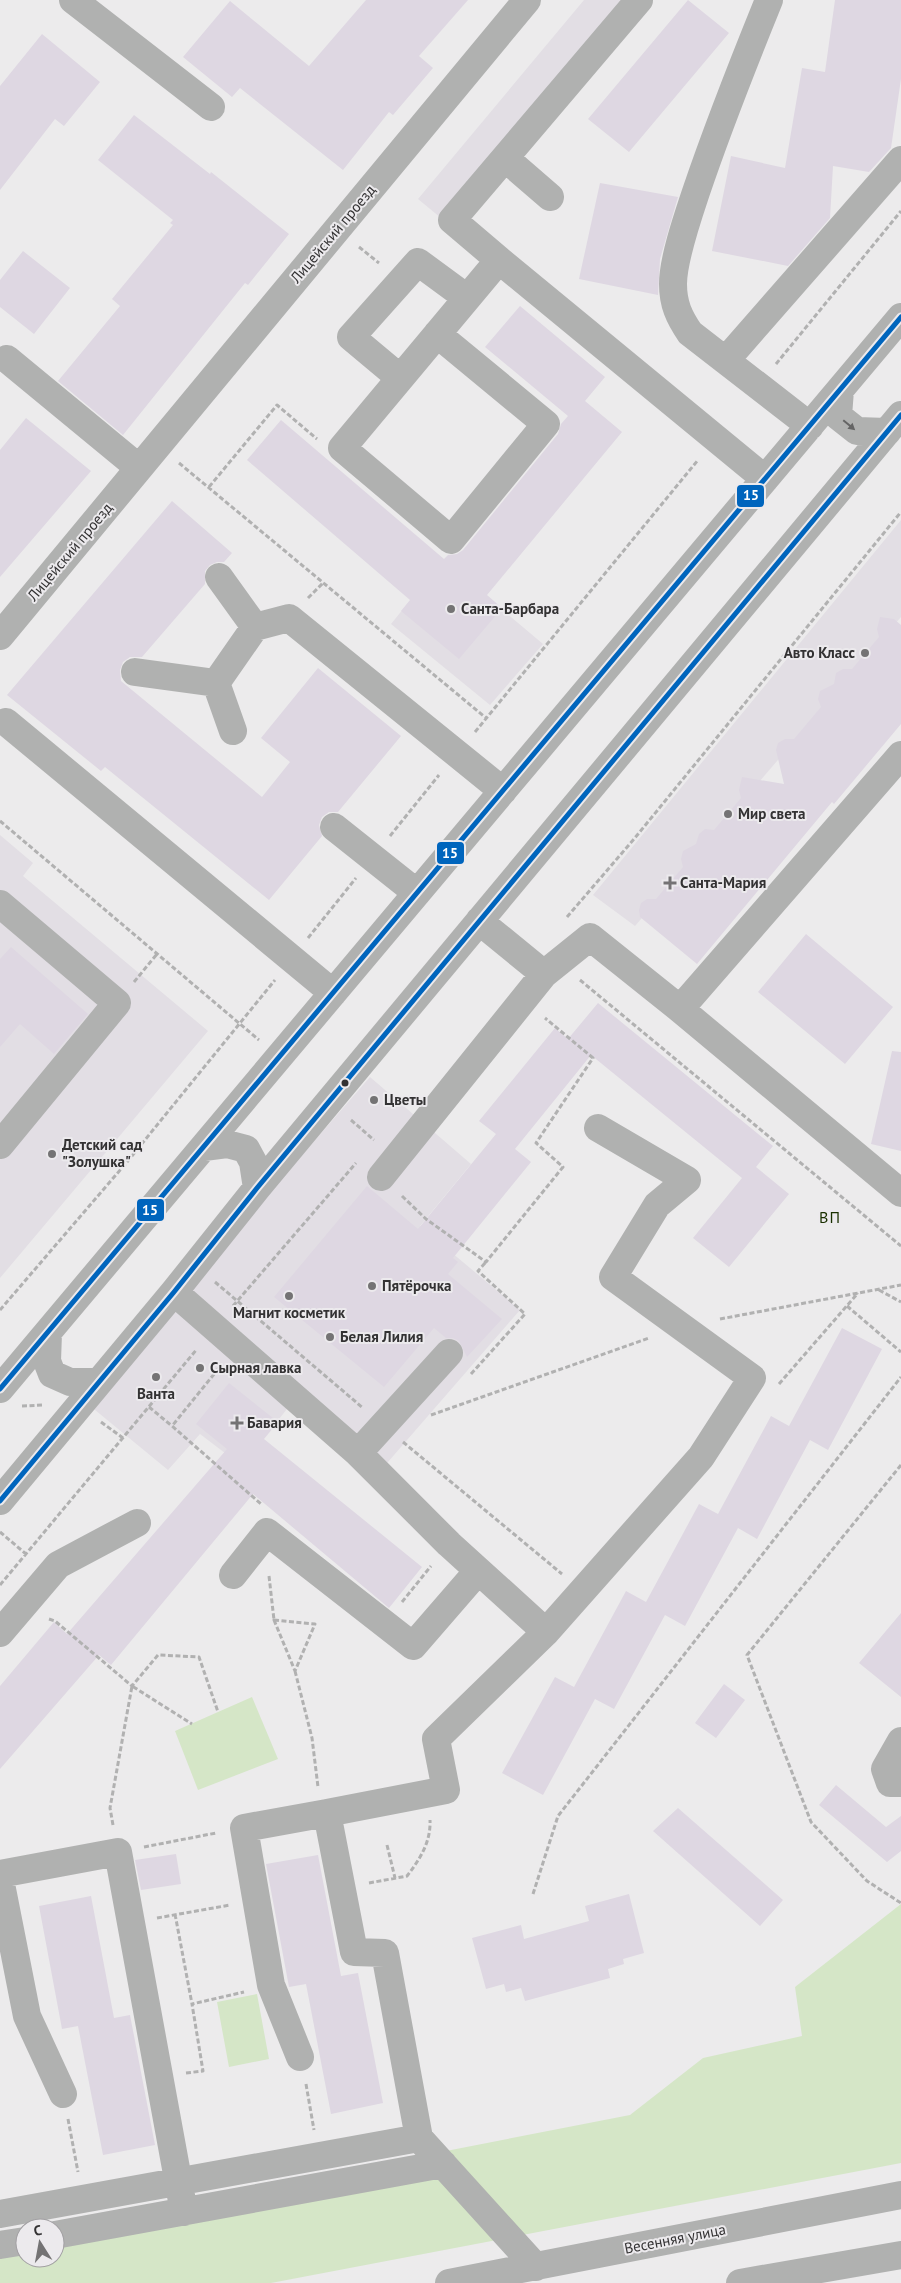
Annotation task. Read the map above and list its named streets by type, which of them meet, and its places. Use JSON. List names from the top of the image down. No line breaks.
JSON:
{"streets":{"street":["Лицейский проезд","Весенняя улица"]},"districts":["ВП"],"places":{"other":["Санта-Барбара","Авто Класс","Мир света","Цветы","Детский сад \"Золушка\"","Пятёрочка","Магнит косметик","Белая Лилия","Сырная лавка","Ванта"],"health":["Санта-Мария","Бавария"]},"lines":["transit line 15"],"north":"top"}
